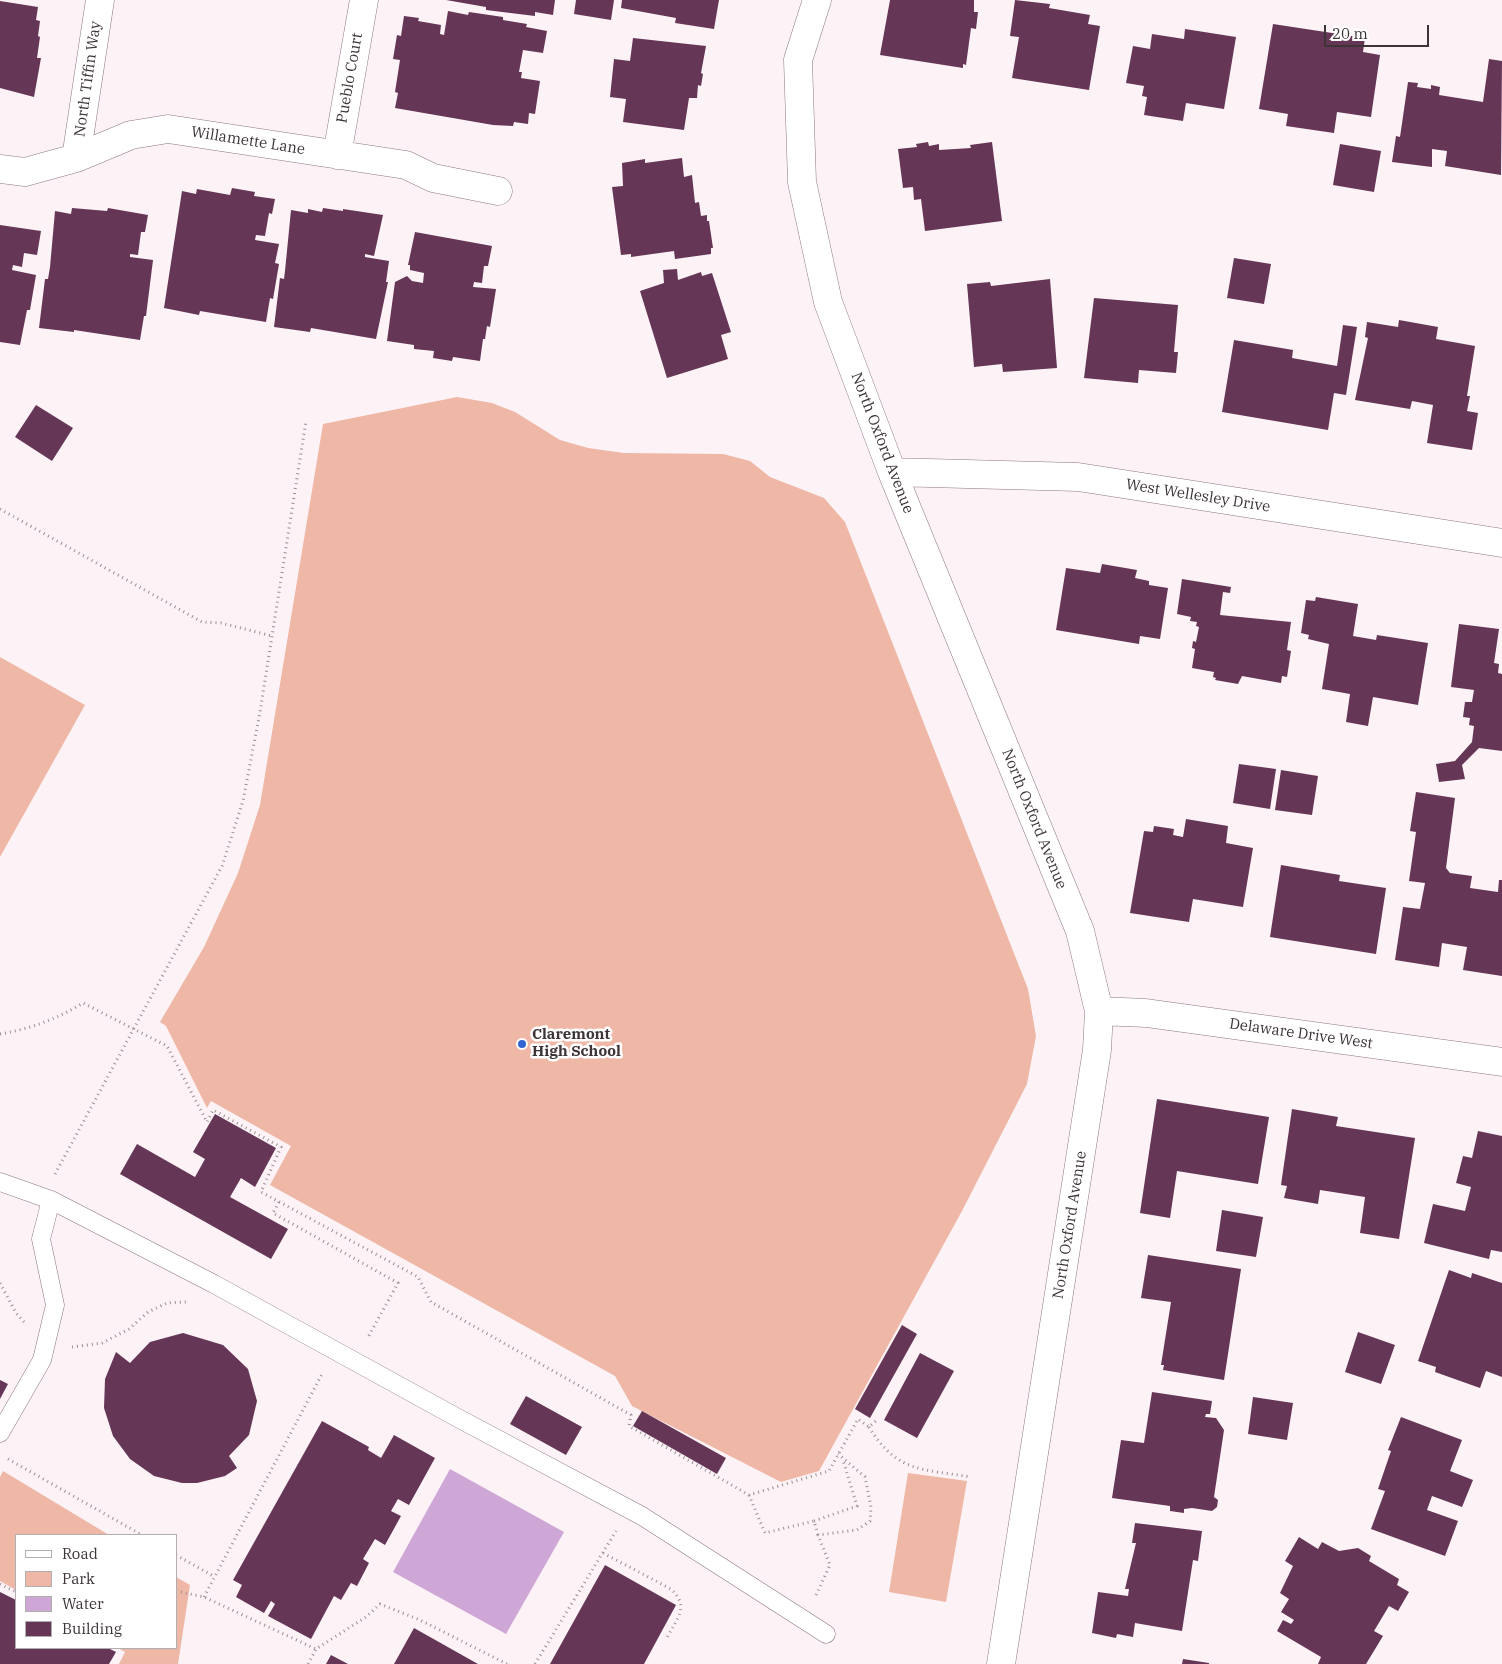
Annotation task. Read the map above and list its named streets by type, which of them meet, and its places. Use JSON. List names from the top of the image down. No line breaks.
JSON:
{"streets":{"street":["Pueblo Court","North Tiffin Way","Willamette Lane","North Oxford Avenue","West Wellesley Drive","Delaware Drive West"]},"crossings":[["Pueblo Court","Willamette Lane"],["North Tiffin Way","Willamette Lane"],["North Oxford Avenue","West Wellesley Drive"],["North Oxford Avenue","Delaware Drive West"]],"places":["Claremont High School"],"legend":["Road","Park","Water","Building"],"scale_bar":"20 m"}
